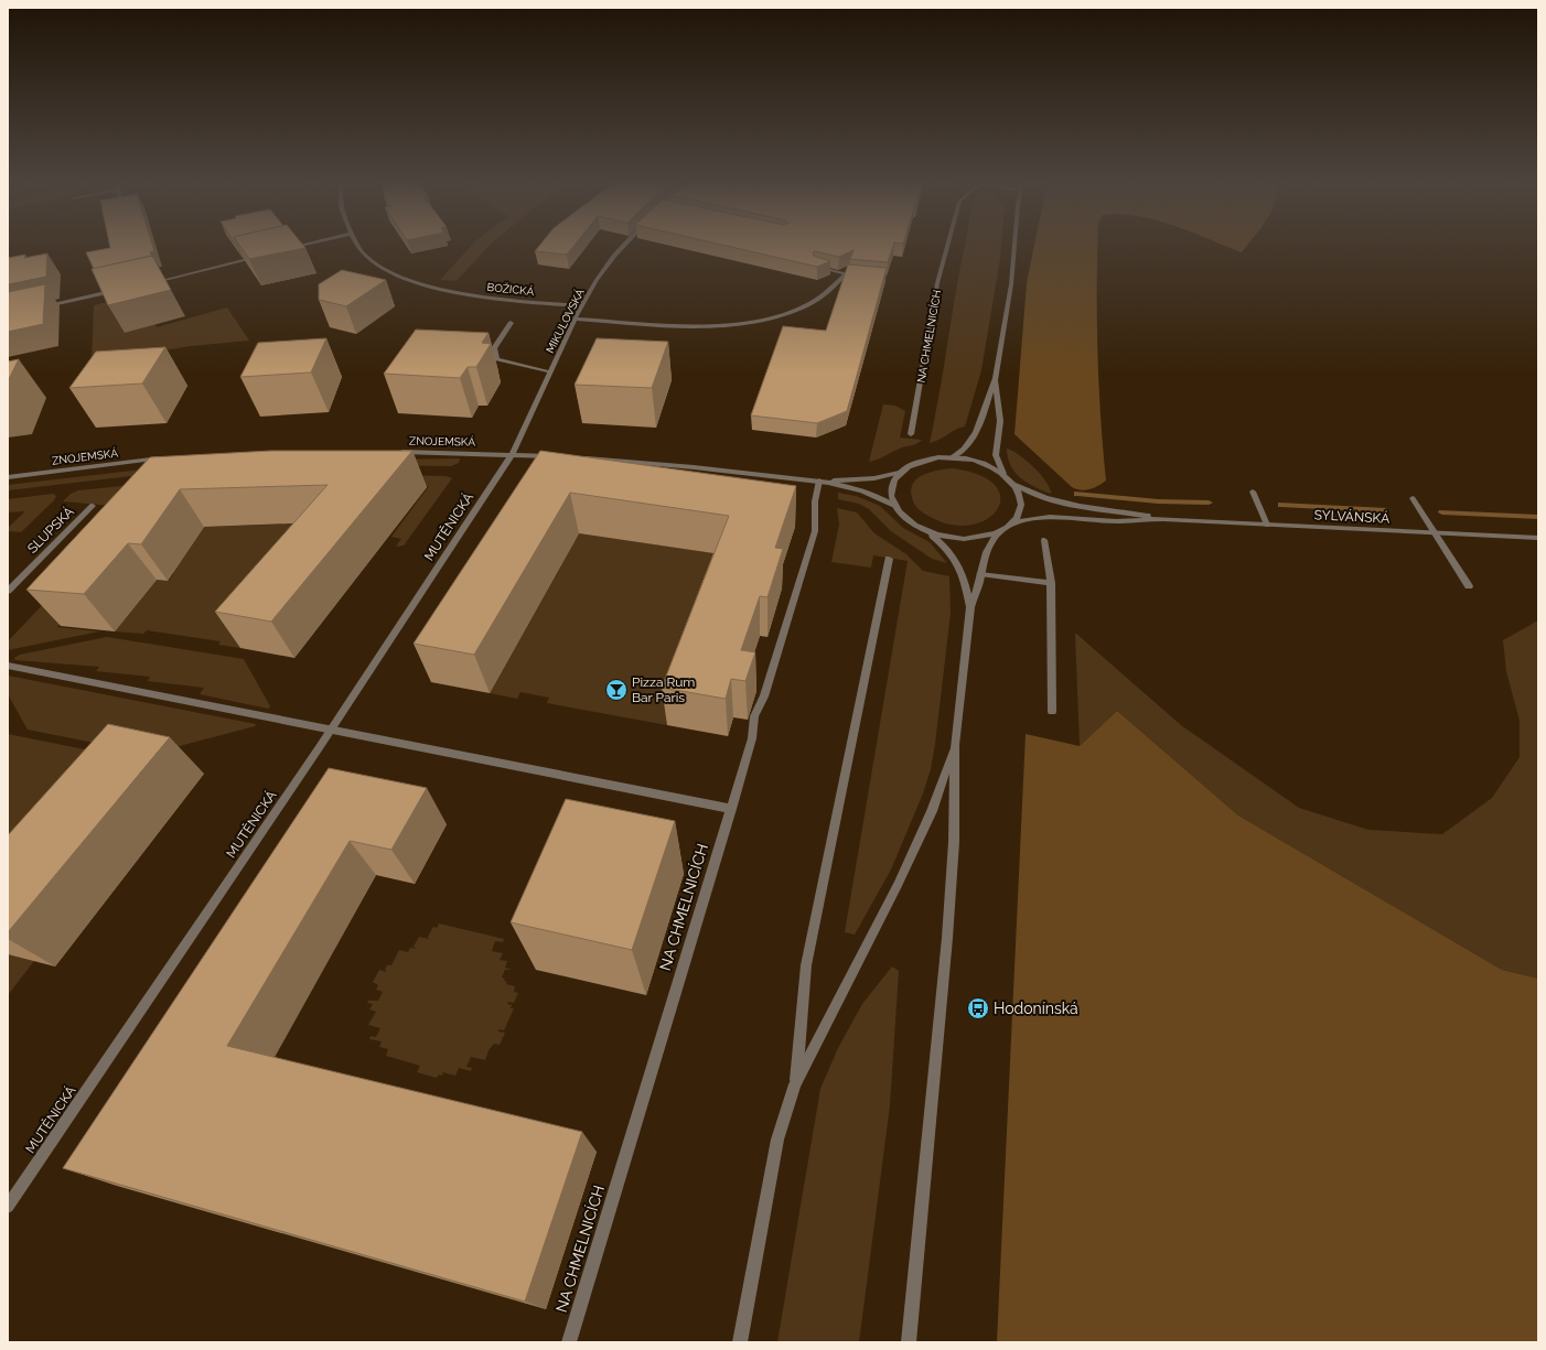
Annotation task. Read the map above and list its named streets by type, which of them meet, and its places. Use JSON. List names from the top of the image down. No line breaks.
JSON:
{"streets":{"street":["BOŽICKÁ","MIKULOVSKÁ","NA CHMELNICÍCH","ZNOJEMSKÁ","SYLVÁNSKÁ","MUTĚNICKÁ","SLUPSKÁ"]},"crossings":[["BOŽICKÁ","MIKULOVSKÁ"],["MIKULOVSKÁ","ZNOJEMSKÁ"],["MIKULOVSKÁ","MUTĚNICKÁ"],["NA CHMELNICÍCH","SYLVÁNSKÁ"],["ZNOJEMSKÁ","MUTĚNICKÁ"]],"places":{"bar":["Pizza Rum Bar Paris"],"bus stop":["Hodonínská"]}}
